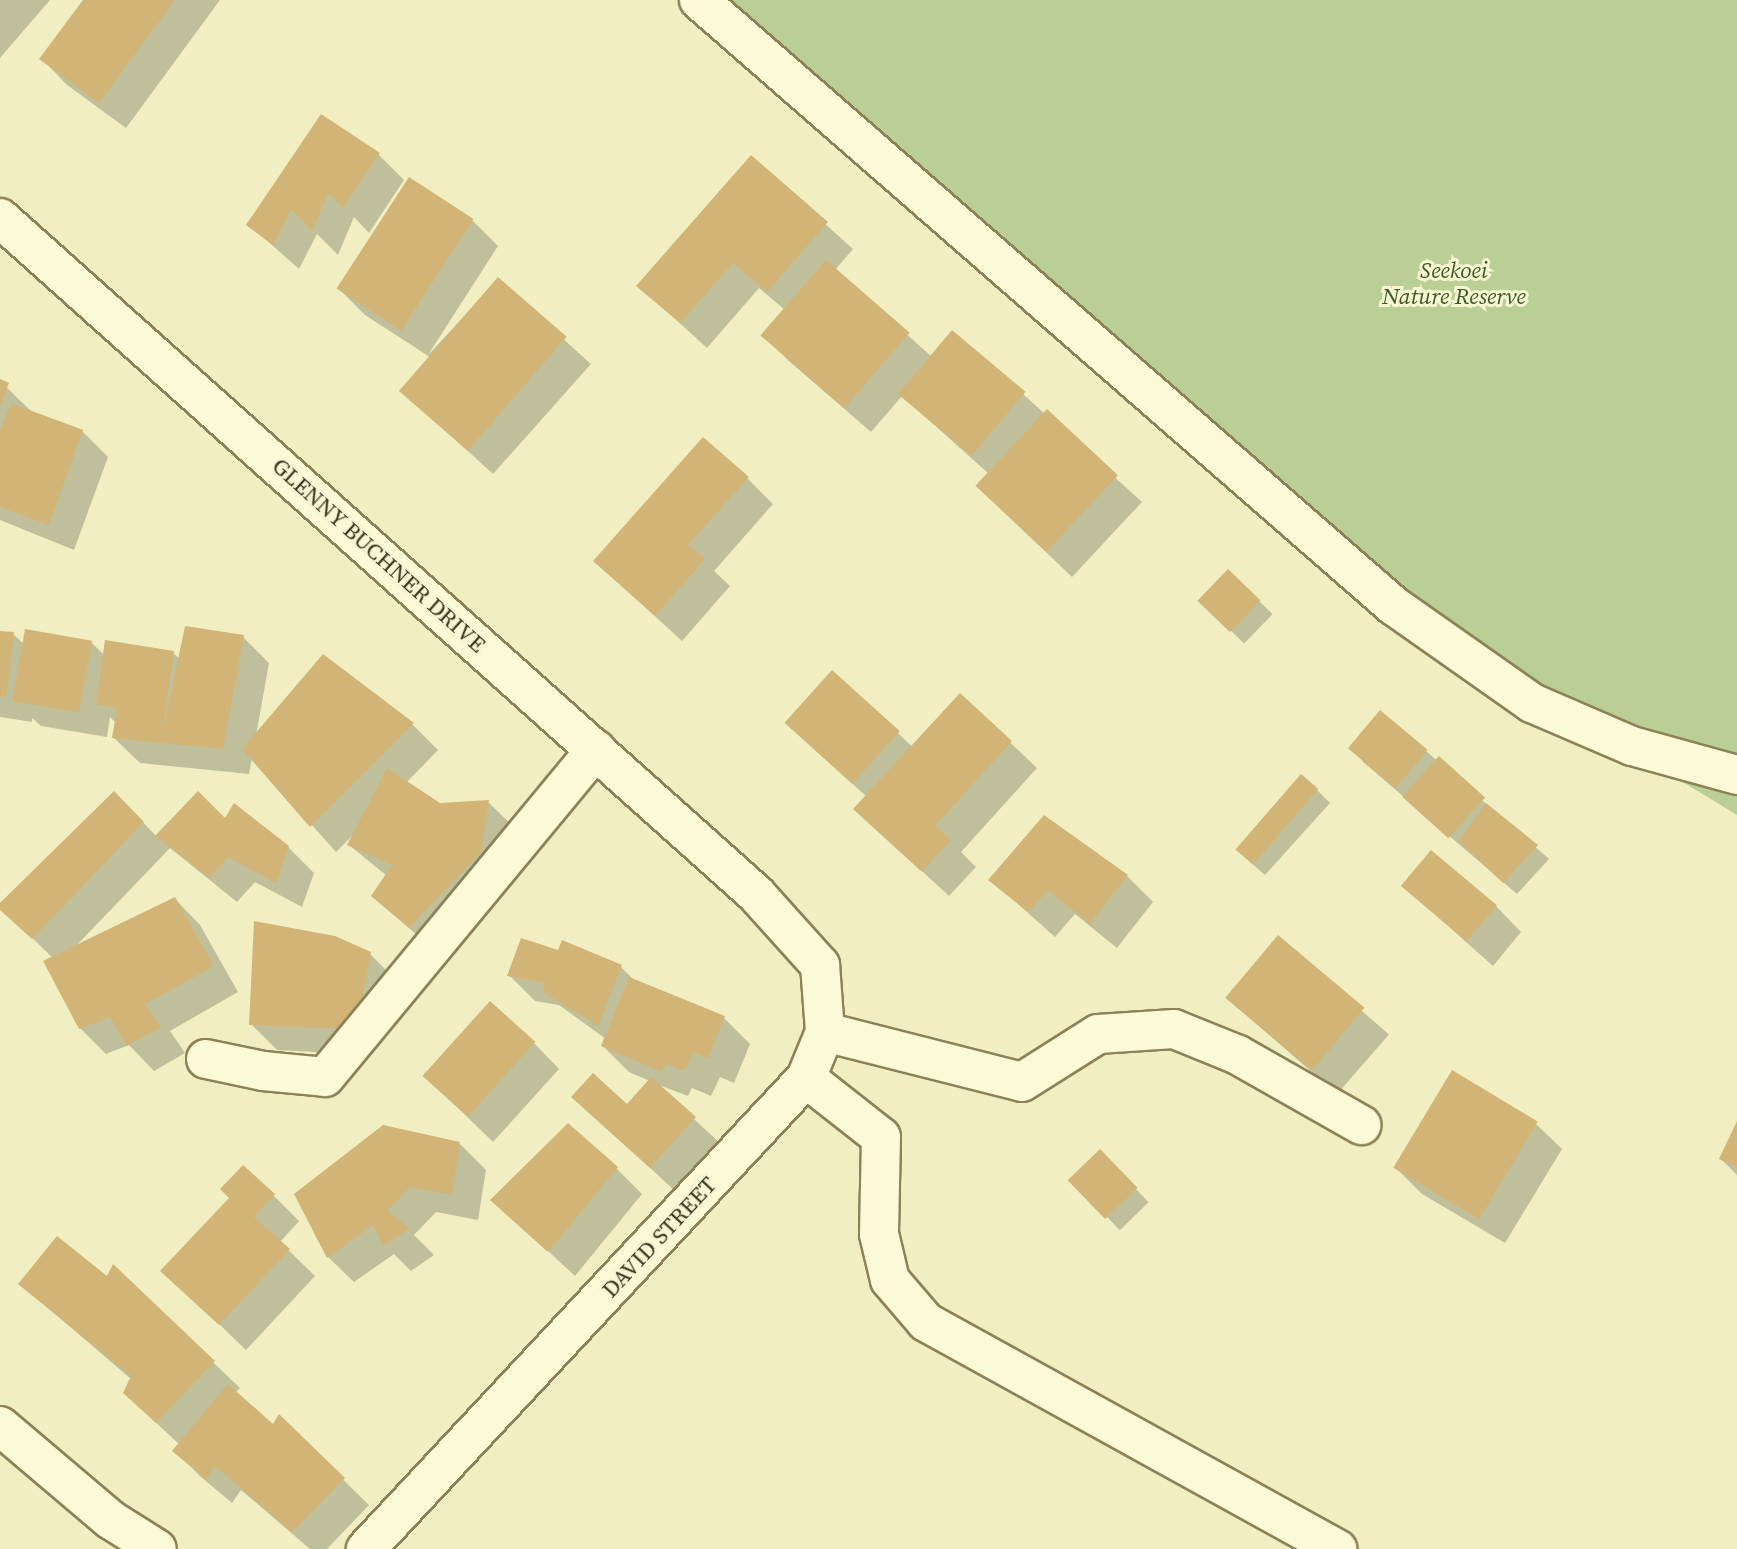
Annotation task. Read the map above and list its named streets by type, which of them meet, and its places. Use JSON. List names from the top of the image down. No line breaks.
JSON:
{"streets":{"street":["GLENNY BUCHNER DRIVE","DAVID STREET"]},"crossings":[["GLENNY BUCHNER DRIVE","DAVID STREET"]],"parks":["Seekoei Nature Reserve"]}
